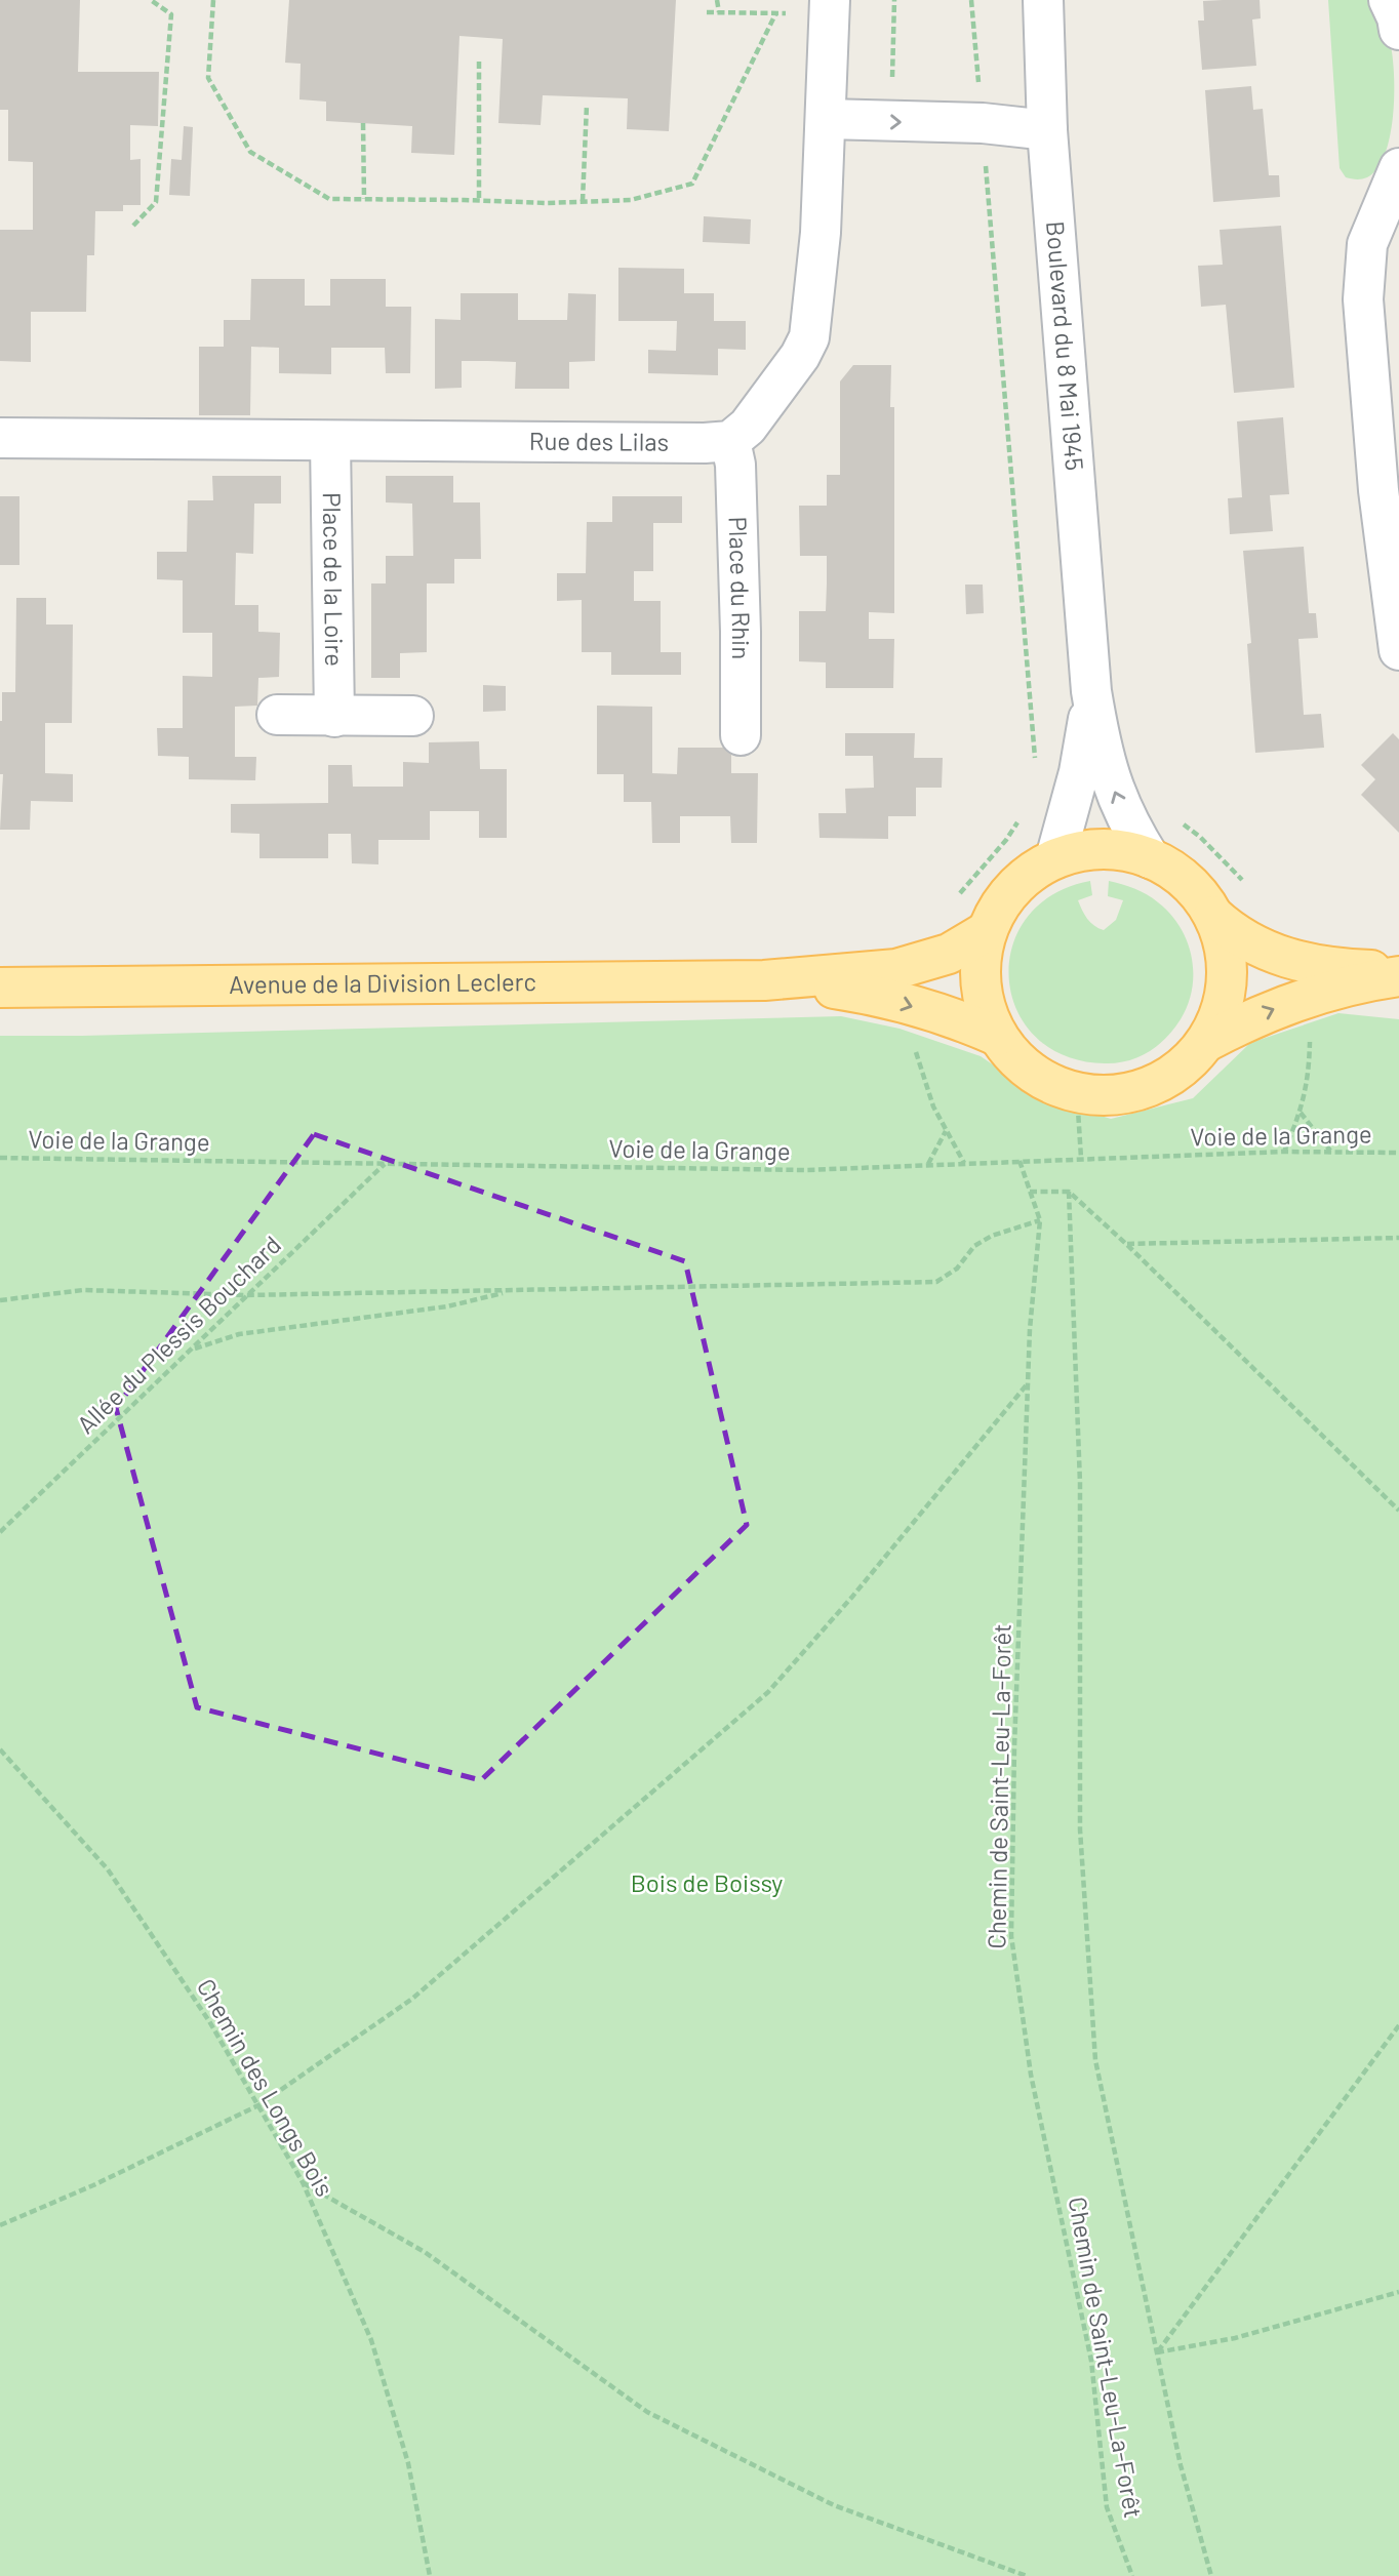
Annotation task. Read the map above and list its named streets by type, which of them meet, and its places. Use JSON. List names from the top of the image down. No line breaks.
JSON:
{"streets":{"main road":["Avenue de la Division Leclerc"],"street":["Boulevard du 8 Mai 1945","Rue des Lilas","Place de la Loire","Place du Rhin"],"path":["Voie de la Grange","Allée du Plessis Bouchard","Chemin de Saint-Leu-La-Forêt","Chemin des Longs Bois"]},"crossings":[["Boulevard du 8 Mai 1945","Avenue de la Division Leclerc"],["Rue des Lilas","Place de la Loire"],["Rue des Lilas","Place du Rhin"],["Voie de la Grange","Allée du Plessis Bouchard"],["Voie de la Grange","Chemin de Saint-Leu-La-Forêt"]],"parks":["Bois de Boissy"]}
